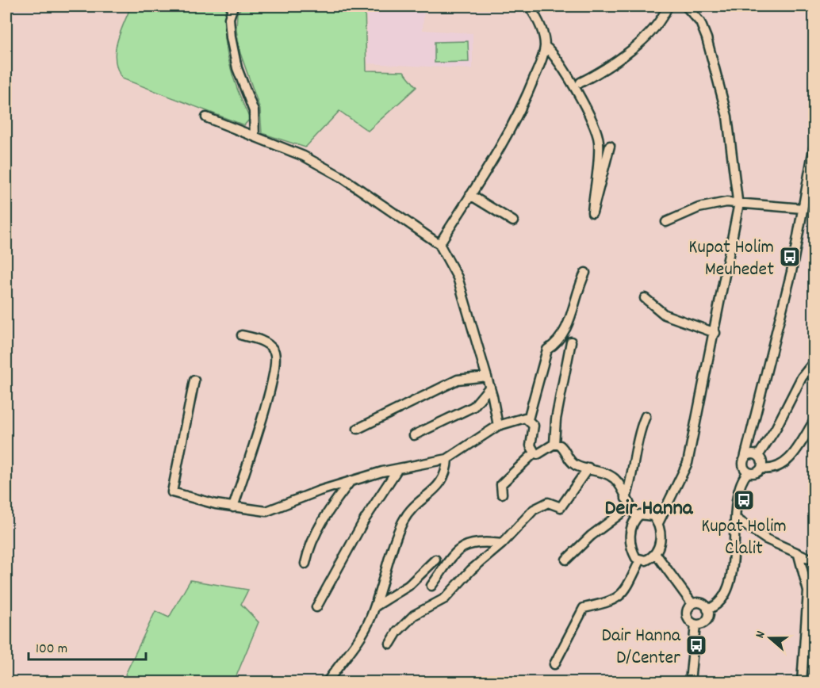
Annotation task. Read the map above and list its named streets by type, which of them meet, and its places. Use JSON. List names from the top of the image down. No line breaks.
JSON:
{"districts":["Deir Hanna"],"places":{"bus stop":["Kupat Holim Meuhedet","Kupat Holim Clalit","Dair Hanna D/Center"]},"scale_bar":"100 m","north":"left"}
